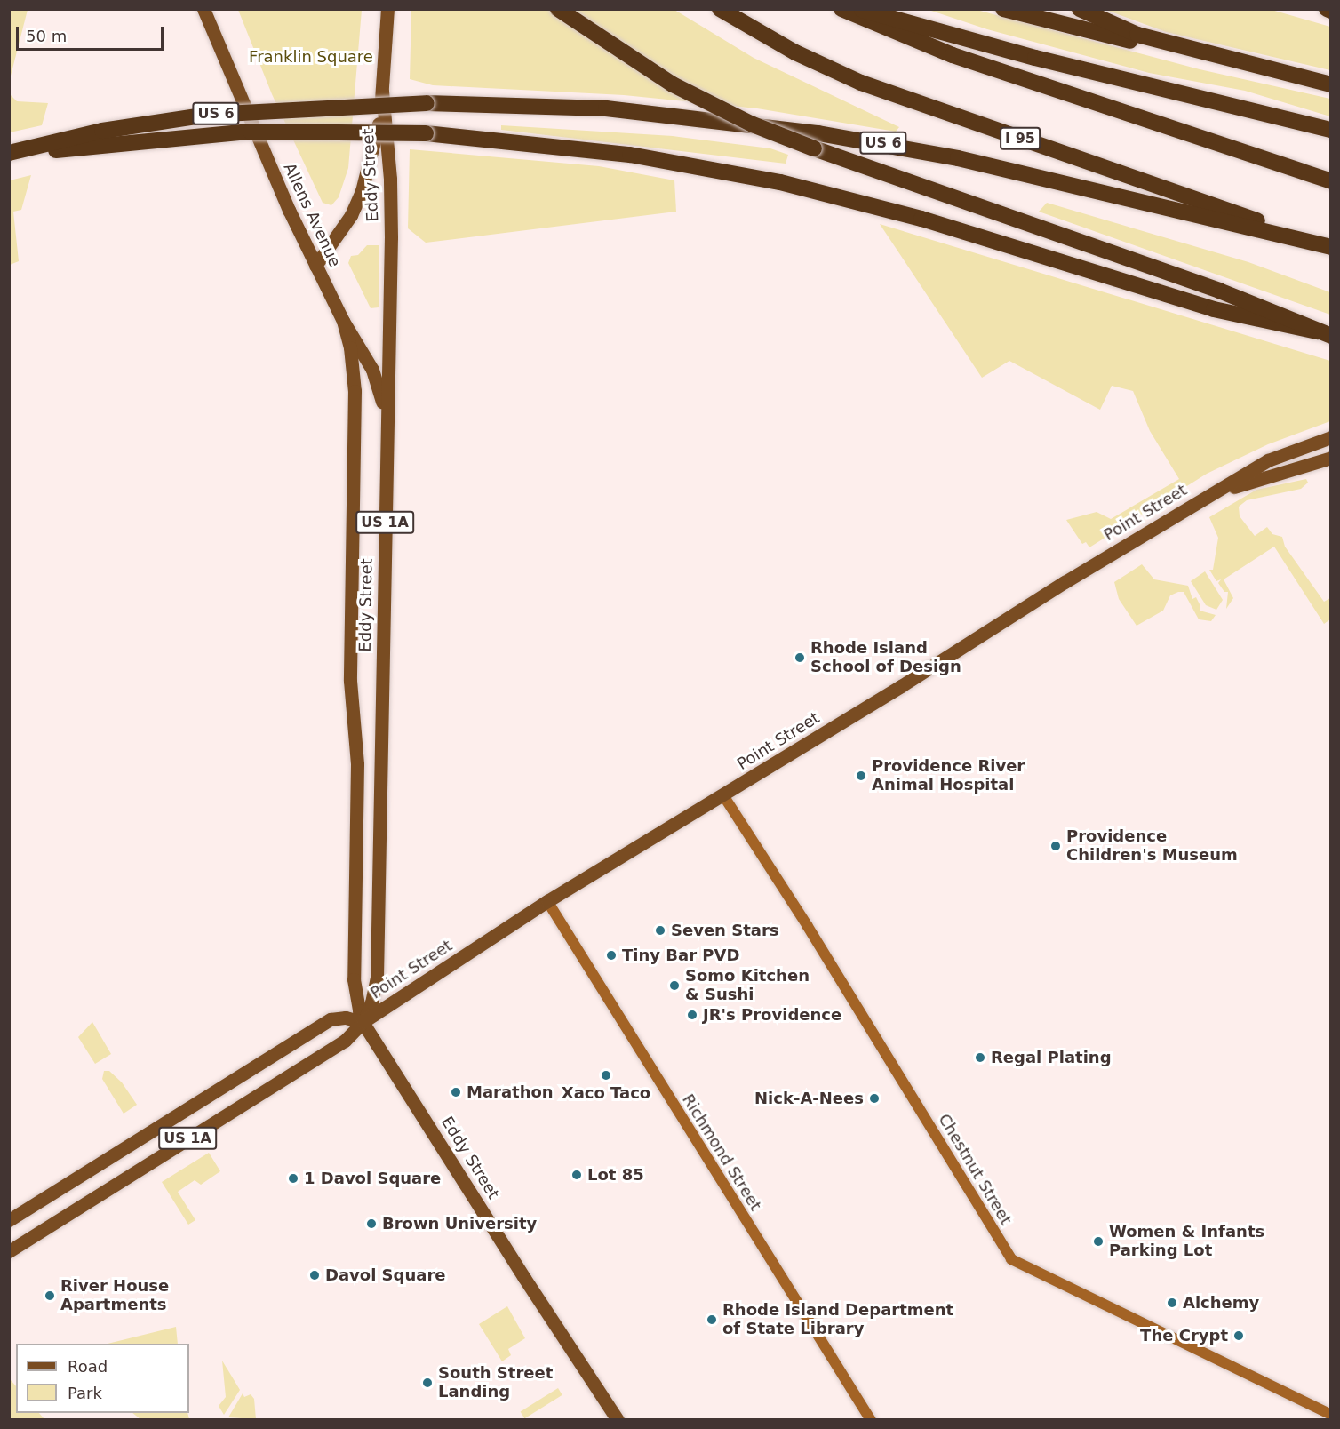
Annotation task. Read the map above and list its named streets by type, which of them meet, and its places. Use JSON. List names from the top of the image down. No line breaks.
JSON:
{"streets":{"highway":["US 6","I 95"],"main road":["Eddy Street","Allens Avenue","Point Street","US 1A"],"street":["Richmond Street","Chestnut Street"]},"crossings":[["US 6","I 95"],["Eddy Street","Allens Avenue"],["Eddy Street","Point Street"],["Eddy Street","US 1A"],["Point Street","US 1A"],["Point Street","Richmond Street"],["Point Street","Chestnut Street"]],"parks":["Franklin Square"],"places":["Rhode Island School of Design","Providence River Animal Hospital","Providence Children's Museum","Seven Stars","Tiny Bar PVD","Somo Kitchen & Sushi","JR's Providence","Regal Plating","Xaco Taco","Marathon","Nick-A-Nees","Lot 85","1 Davol Square","Brown University","Women & Infants Parking Lot","Davol Square","River House Apartments","Alchemy","Rhode Island Department of State Library","The Crypt","South Street Landing"],"legend":["Road","Park"],"scale_bar":"50 m"}
